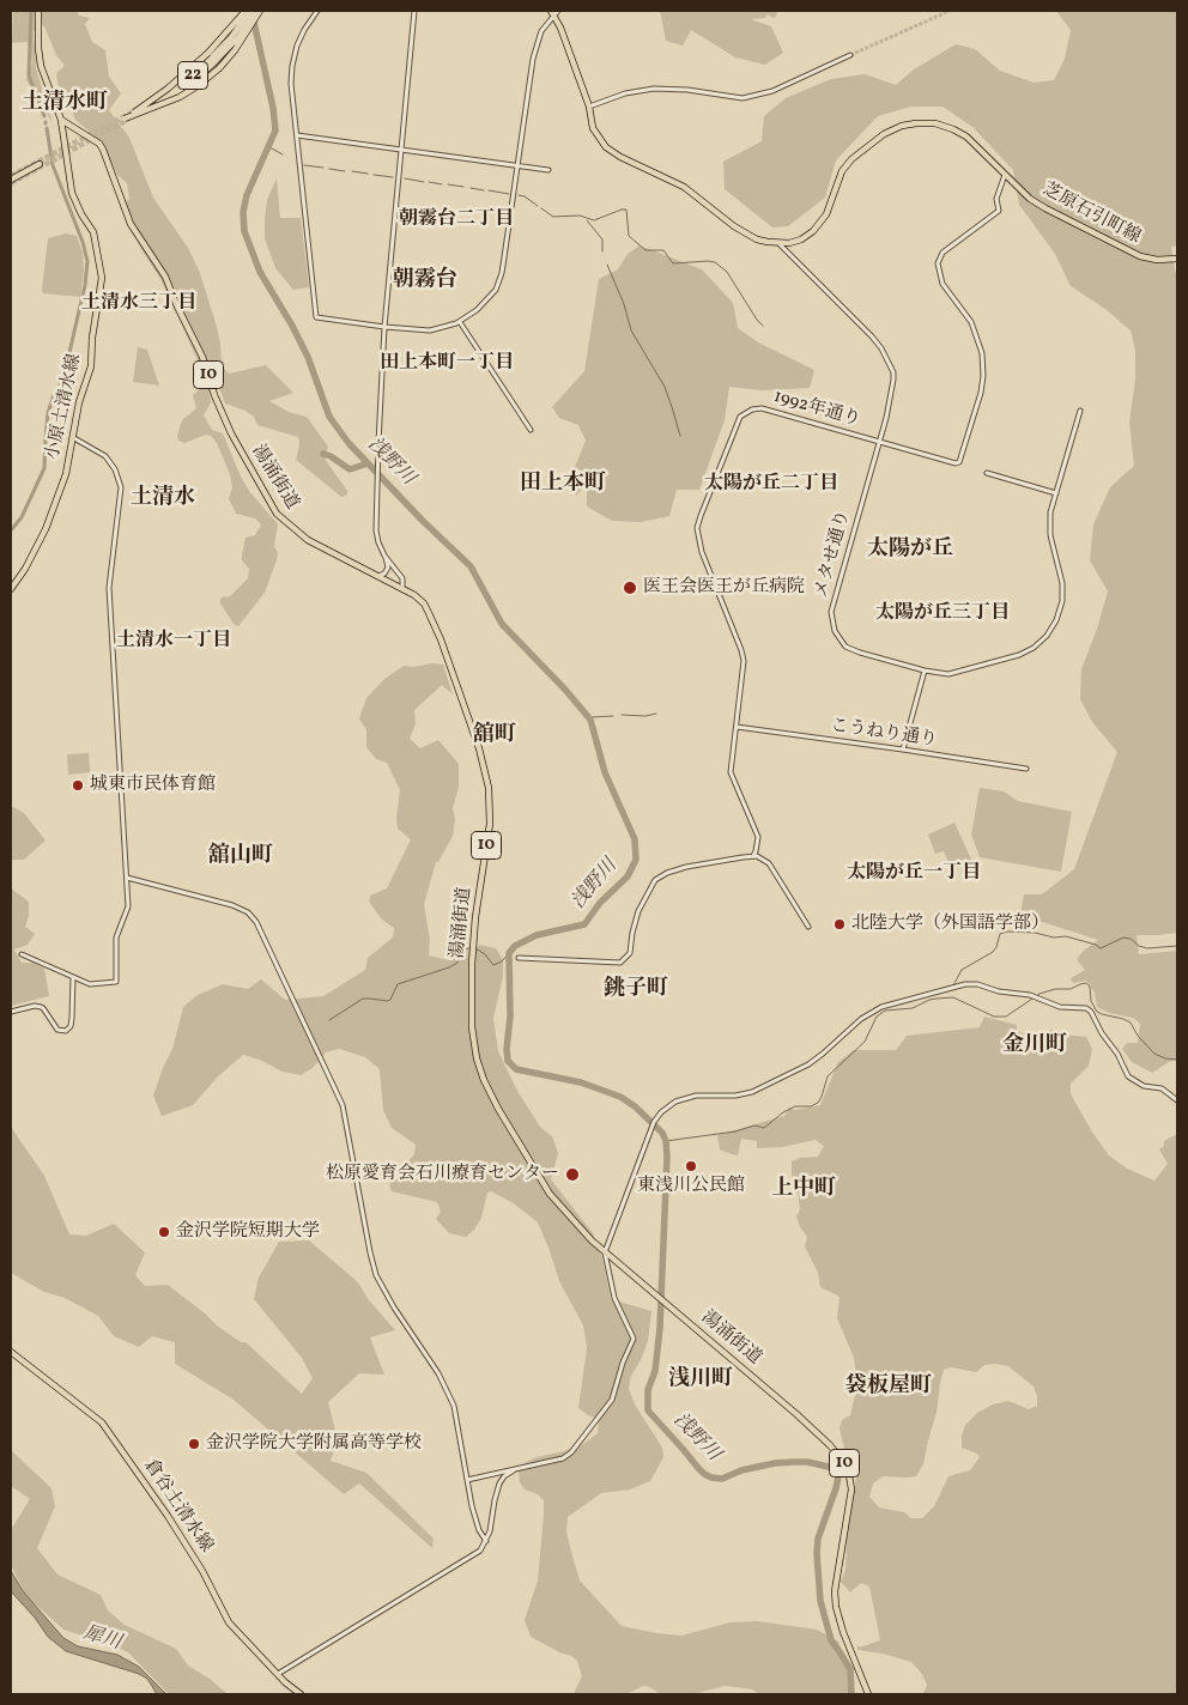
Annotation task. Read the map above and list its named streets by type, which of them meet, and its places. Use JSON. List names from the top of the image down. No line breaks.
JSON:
{"streets":{"main road":["22","芝原石引町線","10","小原土清水線","湯涌街道","倉谷土清水線"],"street":["1992年通り","メタせ通り","こうねり通り"]},"crossings":[["芝原石引町線","1992年通り"],["芝原石引町線","メタせ通り"],["小原土清水線","湯涌街道"],["1992年通り","メタせ通り"],["1992年通り","こうねり通り"]],"districts":["土清水町","朝霧台二丁目","朝霧台","土清水三丁目","田上本町一丁目","田上本町","太陽が丘二丁目","土清水","太陽が丘","太陽が丘三丁目","土清水一丁目","舘町","舘山町","太陽が丘一丁目","銚子町","金川町","上中町","浅川町","袋板屋町"],"water":["浅野川","犀川"],"places":["医王会医王が丘病院","城東市民体育館","北陸大学（外国語学部）","東浅川公民館","松原愛育会石川療育センター","金沢学院短期大学","金沢学院大学附属高等学校"]}
